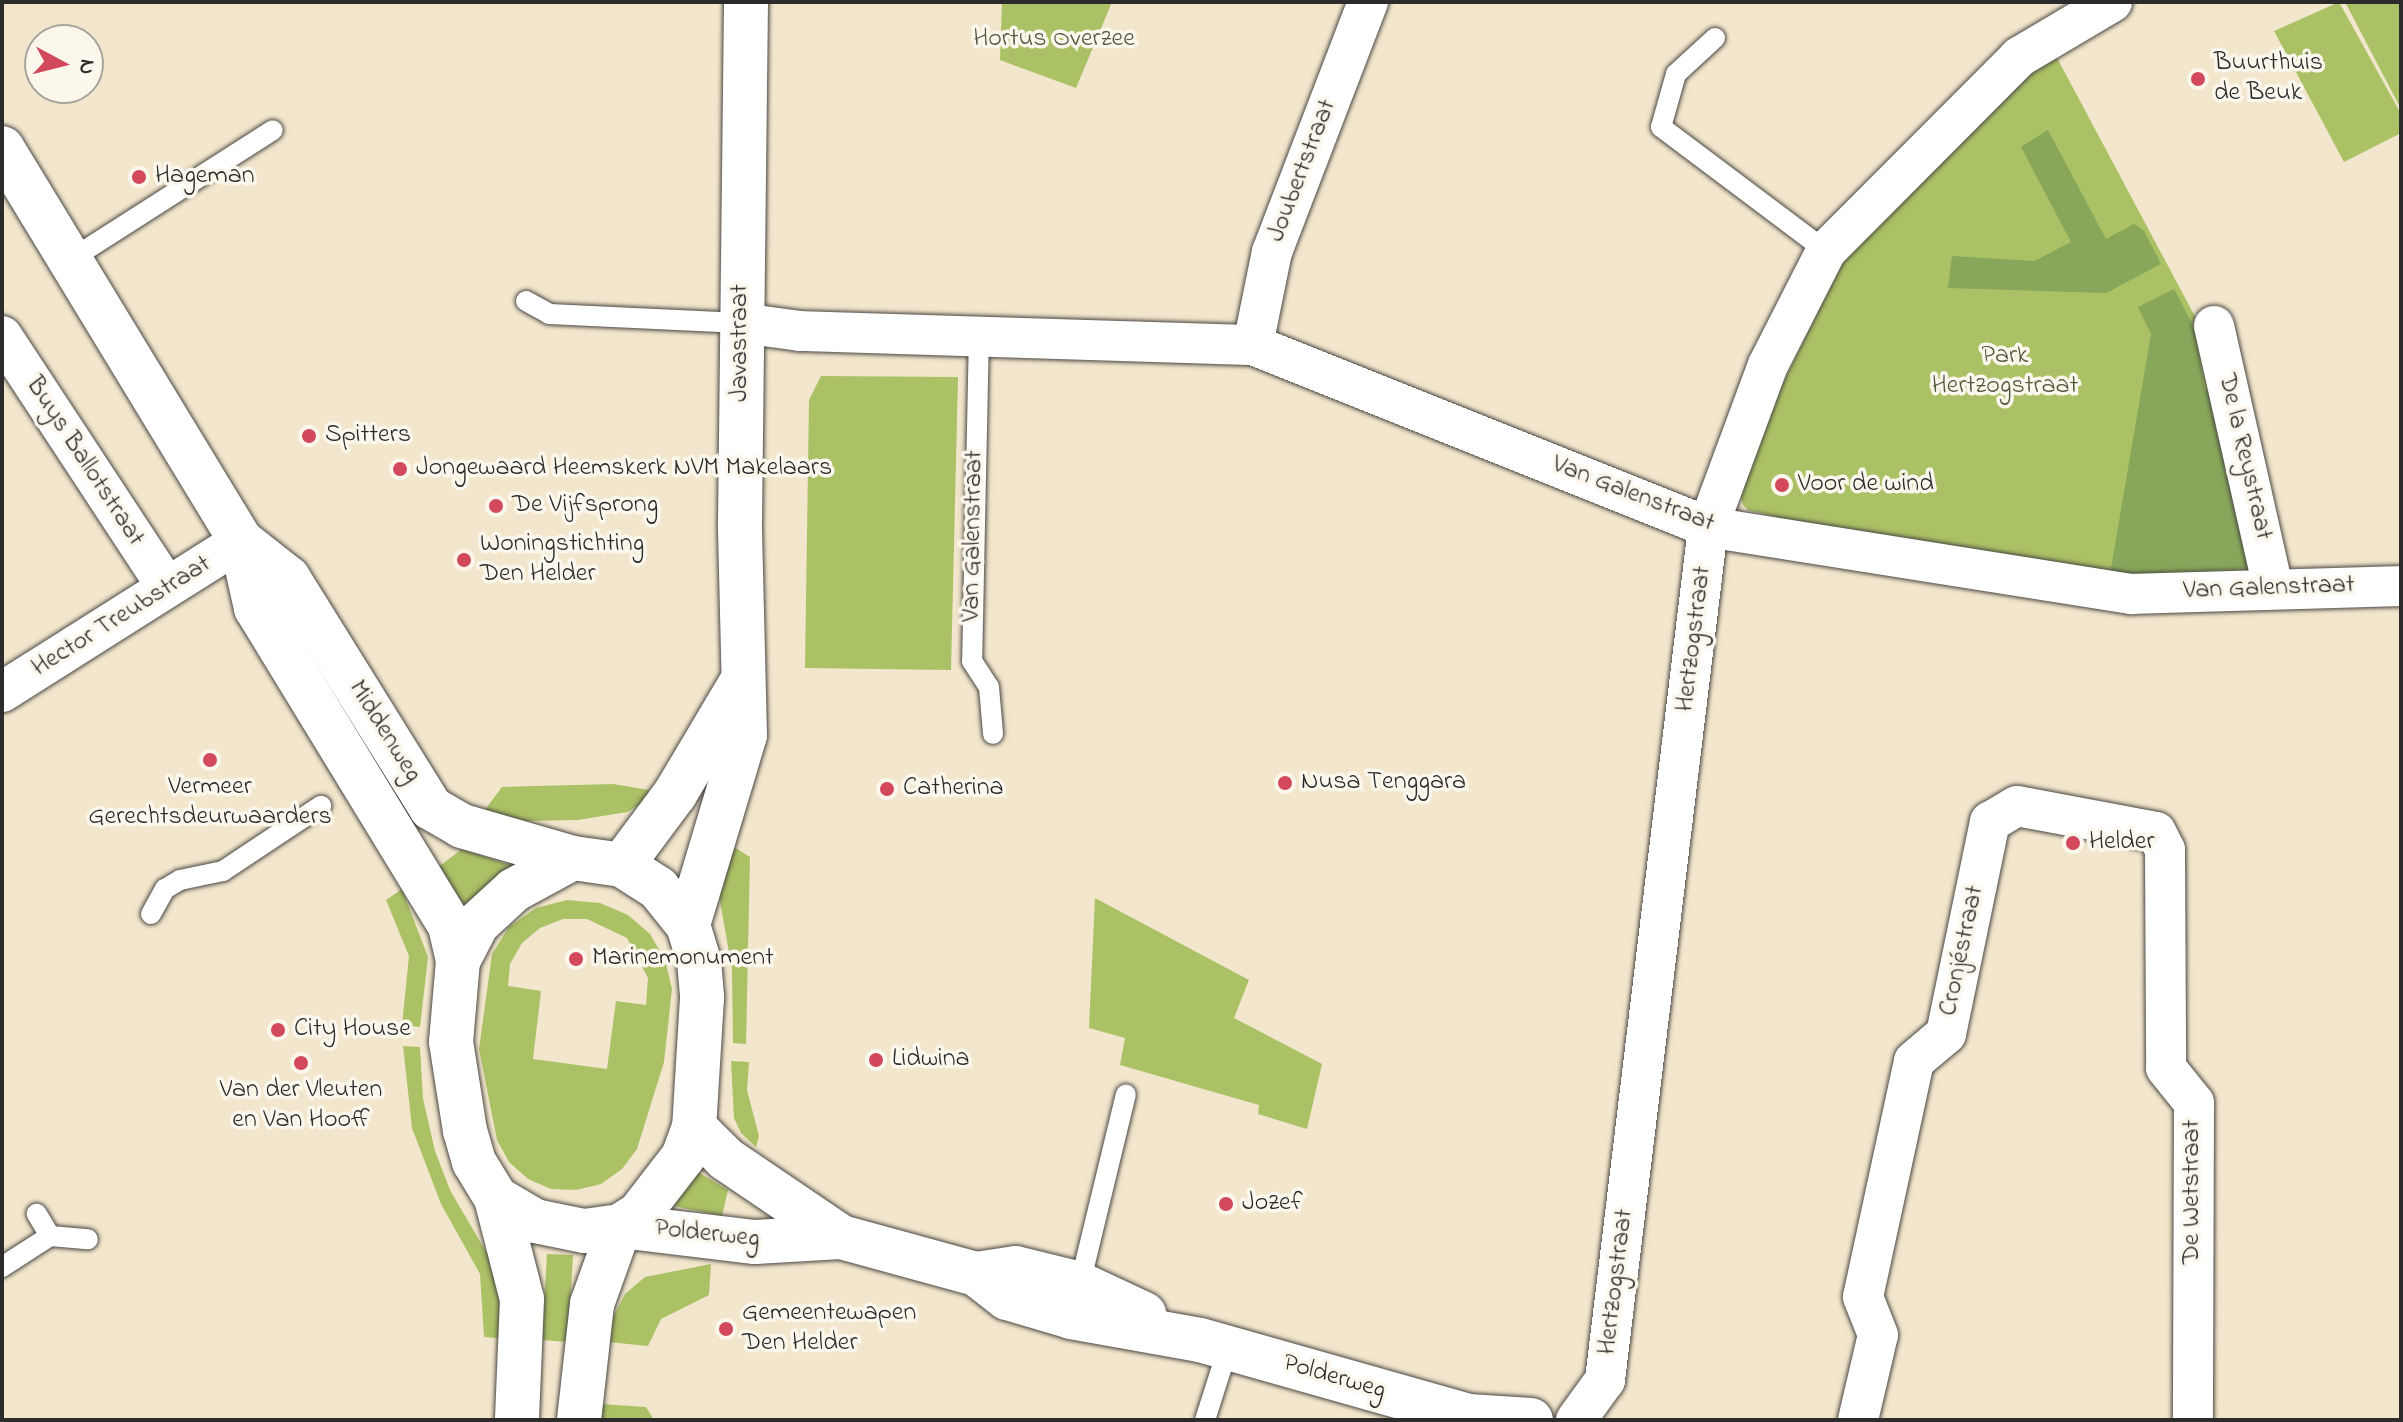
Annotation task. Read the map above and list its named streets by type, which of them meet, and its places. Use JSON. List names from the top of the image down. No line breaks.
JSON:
{"streets":{"main road":["Javastraat","Middenweg","Polderweg"],"street":["Joubertstraat","De la Reystraat","Buys Ballotstraat","Van Galenstraat","Hector Treubstraat","Hertzogstraat","Cronjéstraat","De Wetstraat"]},"crossings":[["Joubertstraat","Van Galenstraat"],["Javastraat","Van Galenstraat"],["De la Reystraat","Van Galenstraat"],["Buys Ballotstraat","Hector Treubstraat"],["Van Galenstraat","Hertzogstraat"],["Hector Treubstraat","Middenweg"],["Cronjéstraat","De Wetstraat"]],"parks":["Hortus Overzee","Park Hertzogstraat"],"places":["Buurthuis de Beuk","Hageman","Spitters","Jongewaard Heemskerk NVM Makelaars","Voor de wind","De Vijfsprong","Woningstichting Den Helder","Vermeer Gerechtsdeurwaarders","Nusa Tenggara","Catherina","Helder","Marinemonument","City House","Lidwina","Van der Vleuten en Van Hooff","Jozef","Gemeentewapen Den Helder"],"north":"right"}
